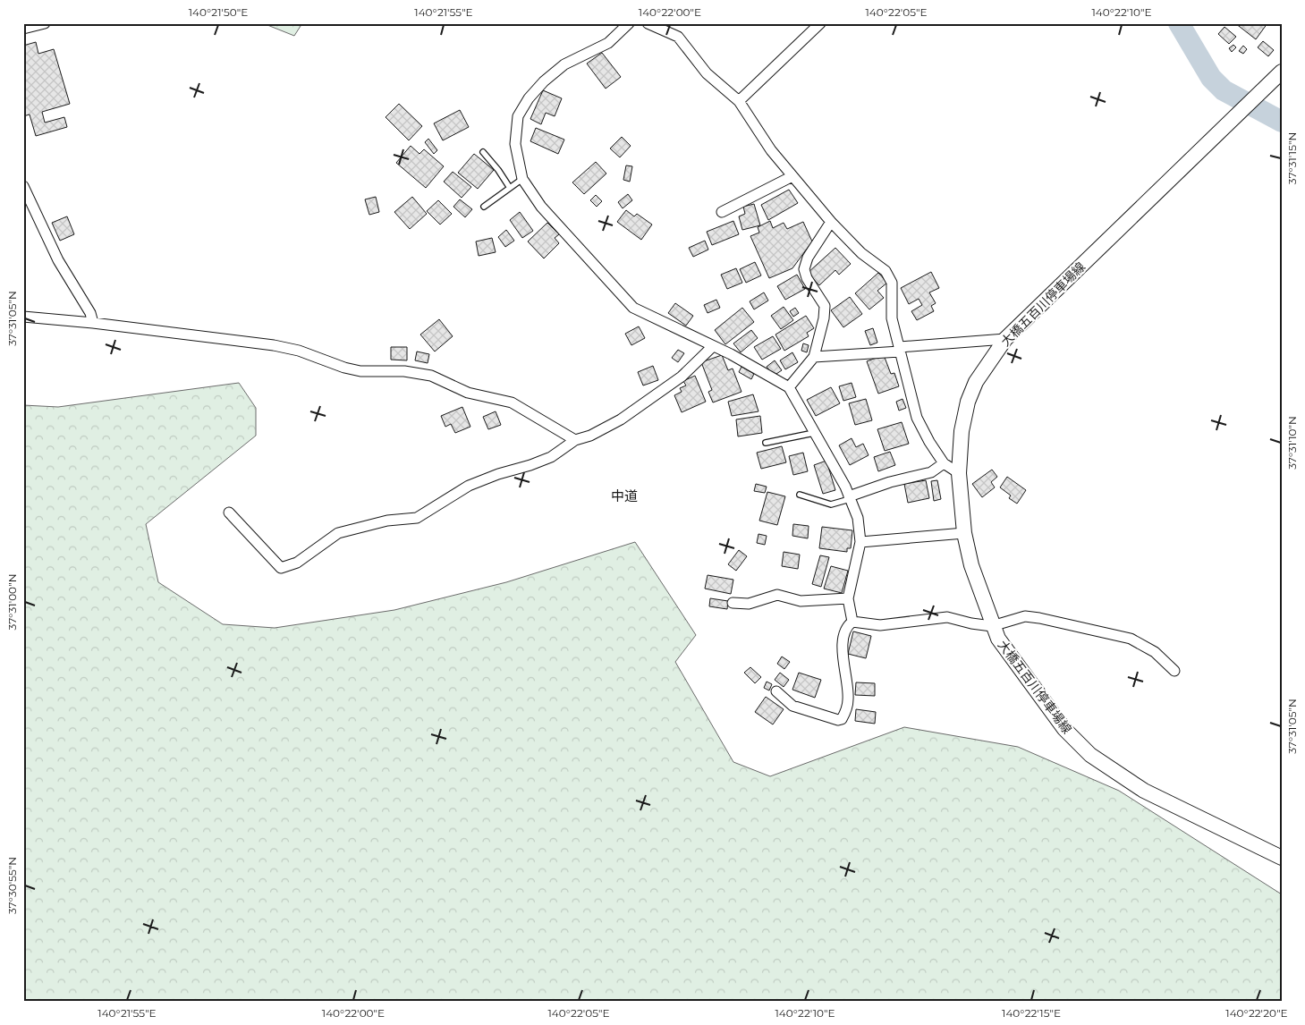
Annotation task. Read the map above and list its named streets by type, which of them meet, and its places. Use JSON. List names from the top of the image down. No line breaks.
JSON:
{"streets":{"main road":["大橋五百川停車場線"]},"districts":["中道"],"coordinates":["140°21'50\"E","140°21'55\"E","140°22'00\"E","140°22'05\"E","140°22'10\"E","37°31'15\"N","37°31'05\"N","37°31'10\"N","37°31'00\"N","37°30'55\"N","140°22'15\"E","140°22'20\"E"]}
